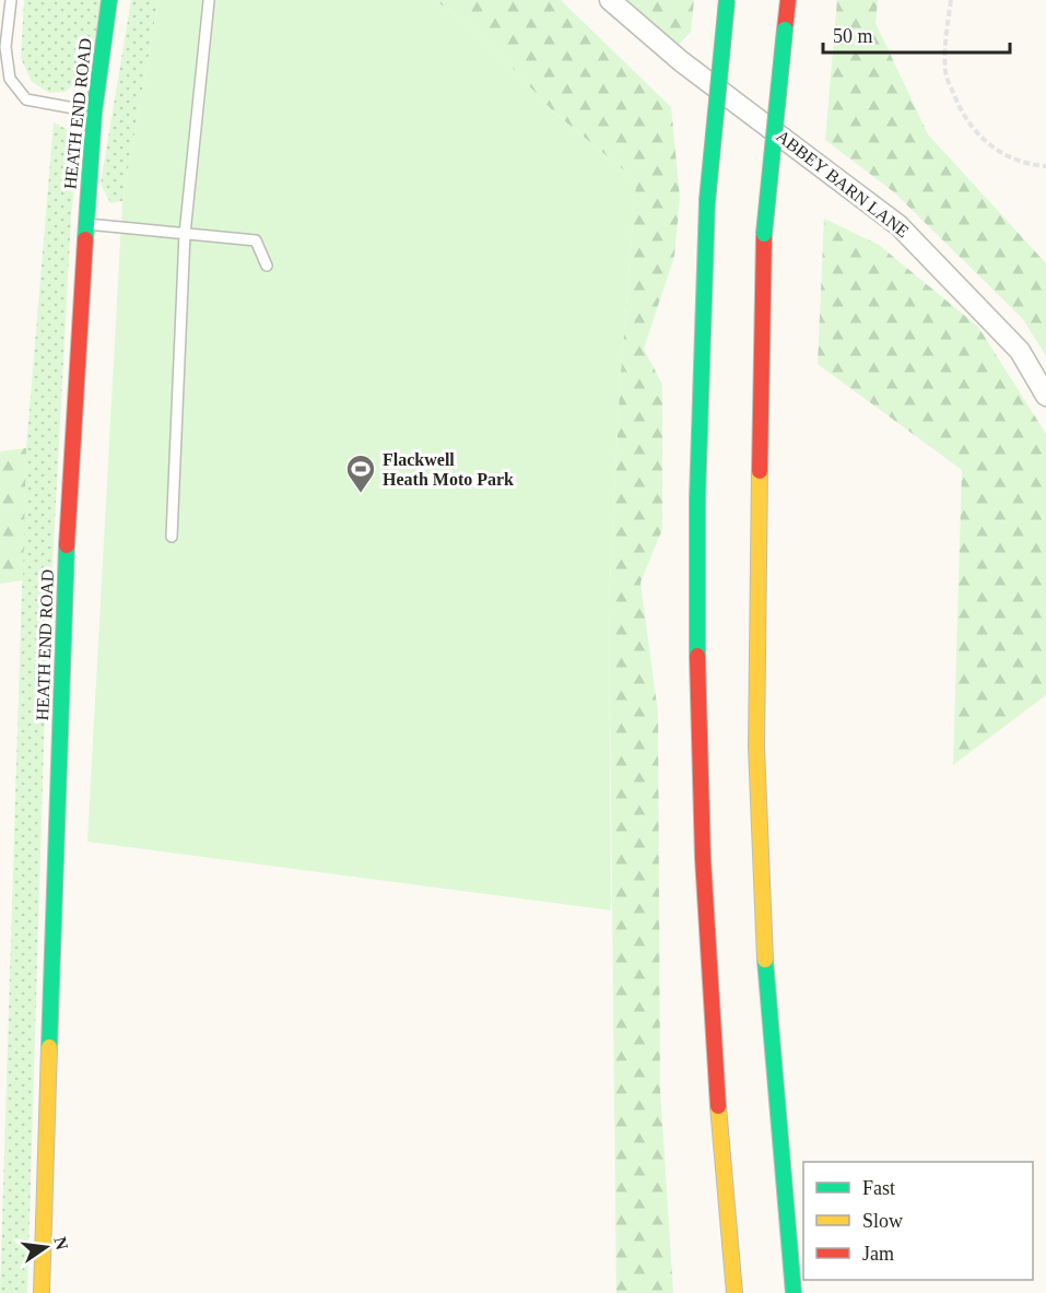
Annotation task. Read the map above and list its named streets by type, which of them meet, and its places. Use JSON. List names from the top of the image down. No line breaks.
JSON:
{"streets":{"main road":["HEATH END ROAD"],"street":["ABBEY BARN LANE"]},"places":{"sports":["Flackwell Heath Moto Park"]},"legend":["Fast","Slow","Jam"],"scale_bar":"50 m","north":"right"}
